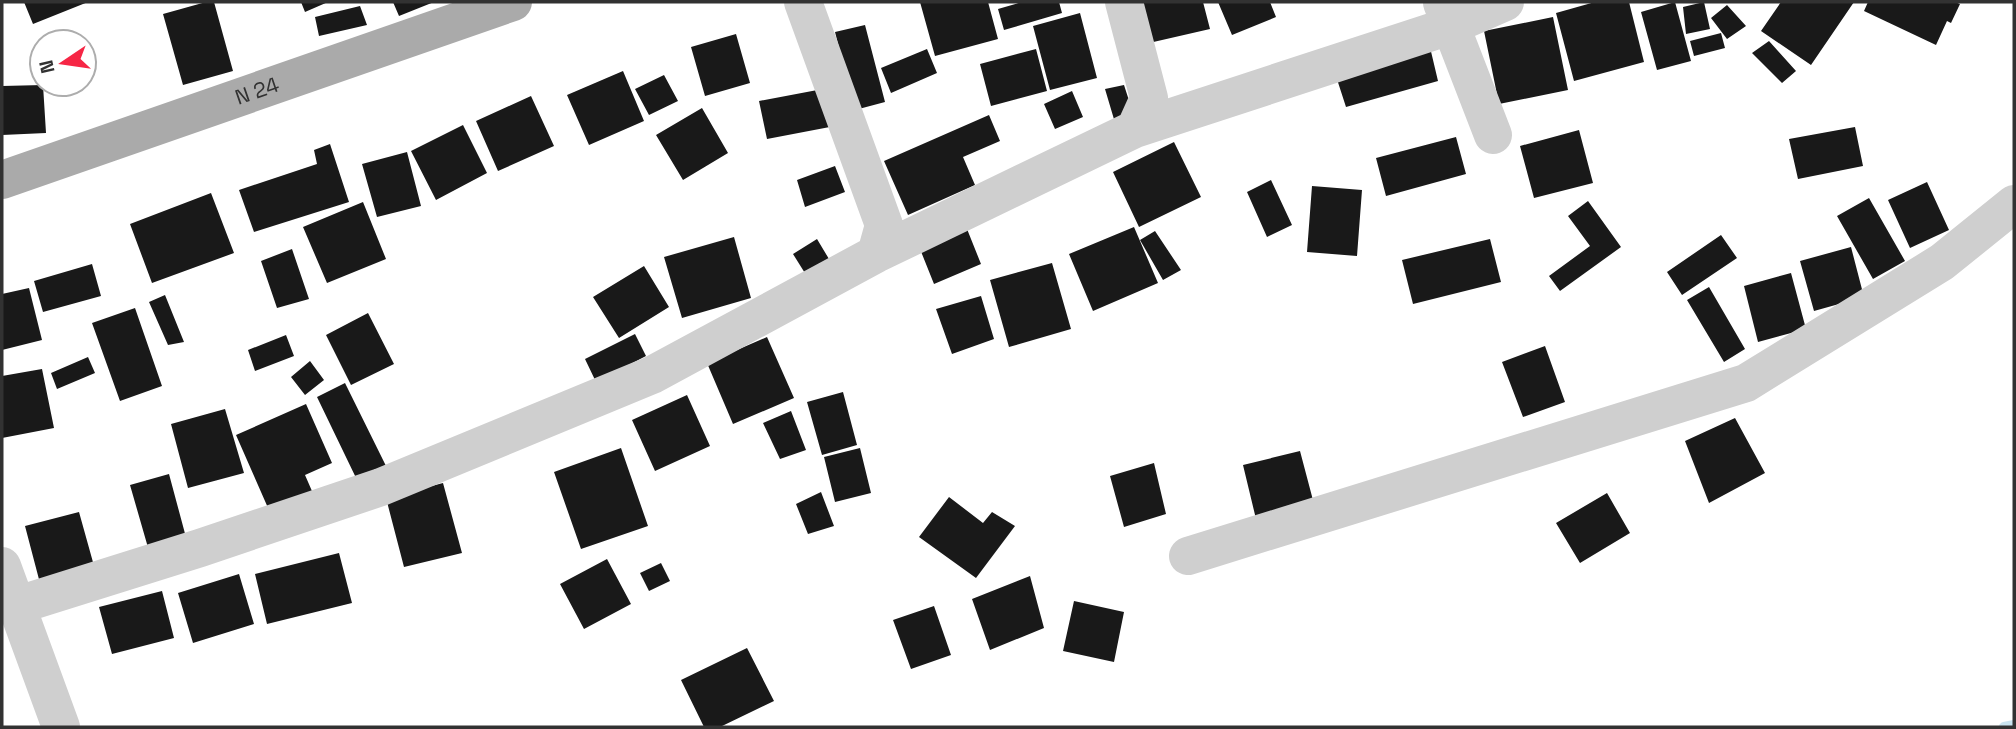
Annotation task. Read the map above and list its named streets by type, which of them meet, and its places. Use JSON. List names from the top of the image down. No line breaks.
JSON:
{"streets":{"main road":["N 24"]},"north":"left"}
